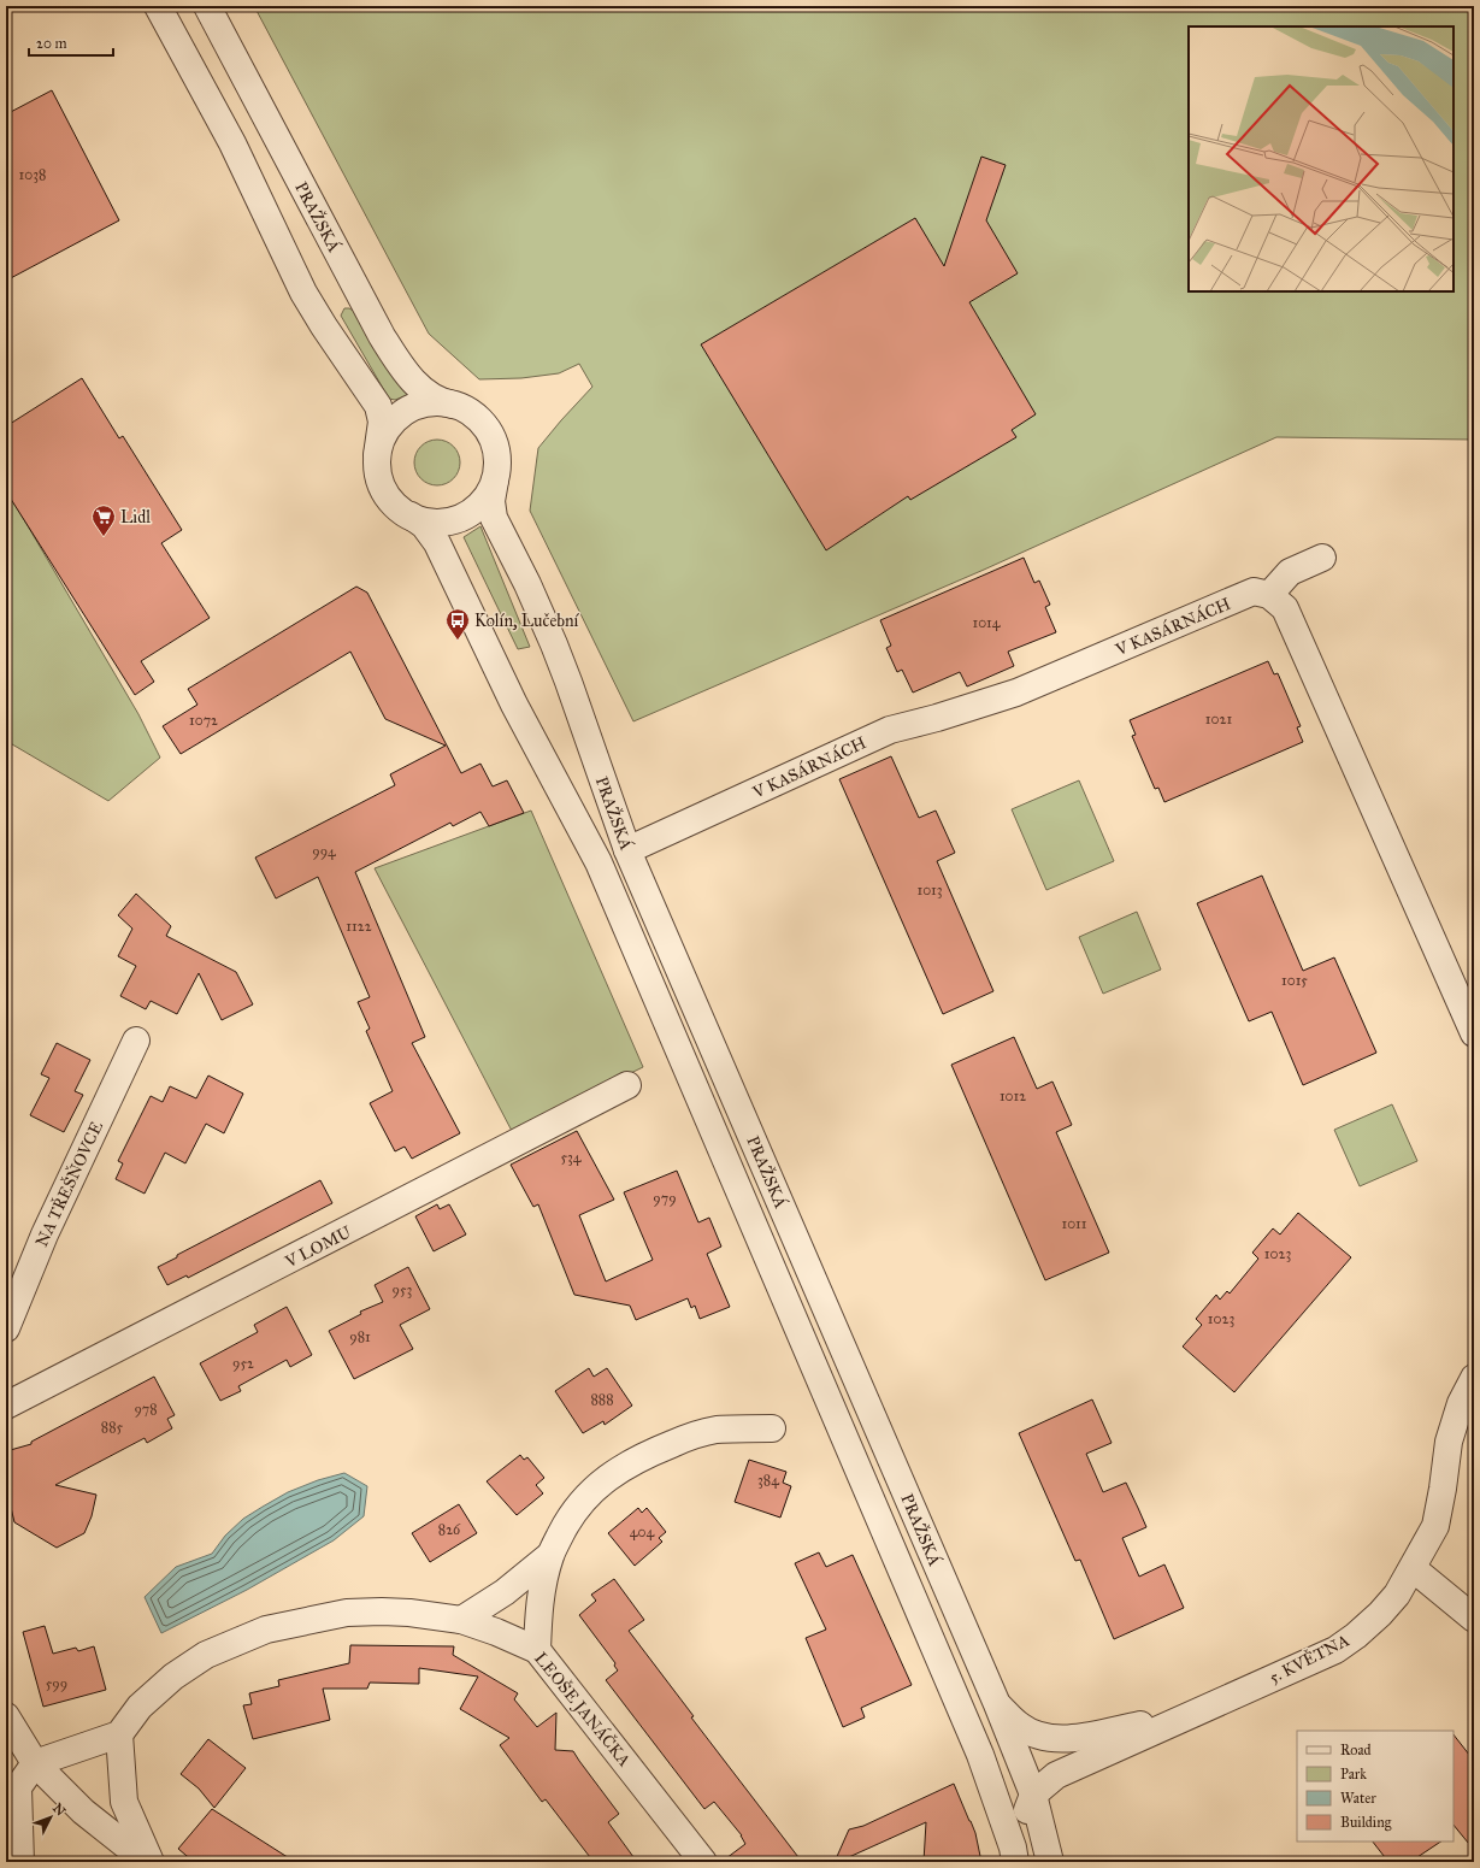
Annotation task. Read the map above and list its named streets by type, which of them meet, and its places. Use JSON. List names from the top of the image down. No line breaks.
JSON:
{"streets":{"street":["PRAŽSKÁ","V KASÁRNÁCH","NA TŘEŠŇOVCE","V LOMU","5. KVĚTNA","LEOŠE JANÁČKA"]},"crossings":[["PRAŽSKÁ","V KASÁRNÁCH"],["PRAŽSKÁ","5. KVĚTNA"]],"places":{"supermarket":["Lidl"],"bus stop":["Kolín, Lučební"]},"house_numbers":["1038","1014","1021","1072","994","1013","1122","1015","1012","534","979","1011","1023","953","1023","981","952","888","978","885","384","826","404","599"],"legend":["Road","Park","Water","Building"],"scale_bar":"20 m","north":"top right"}
